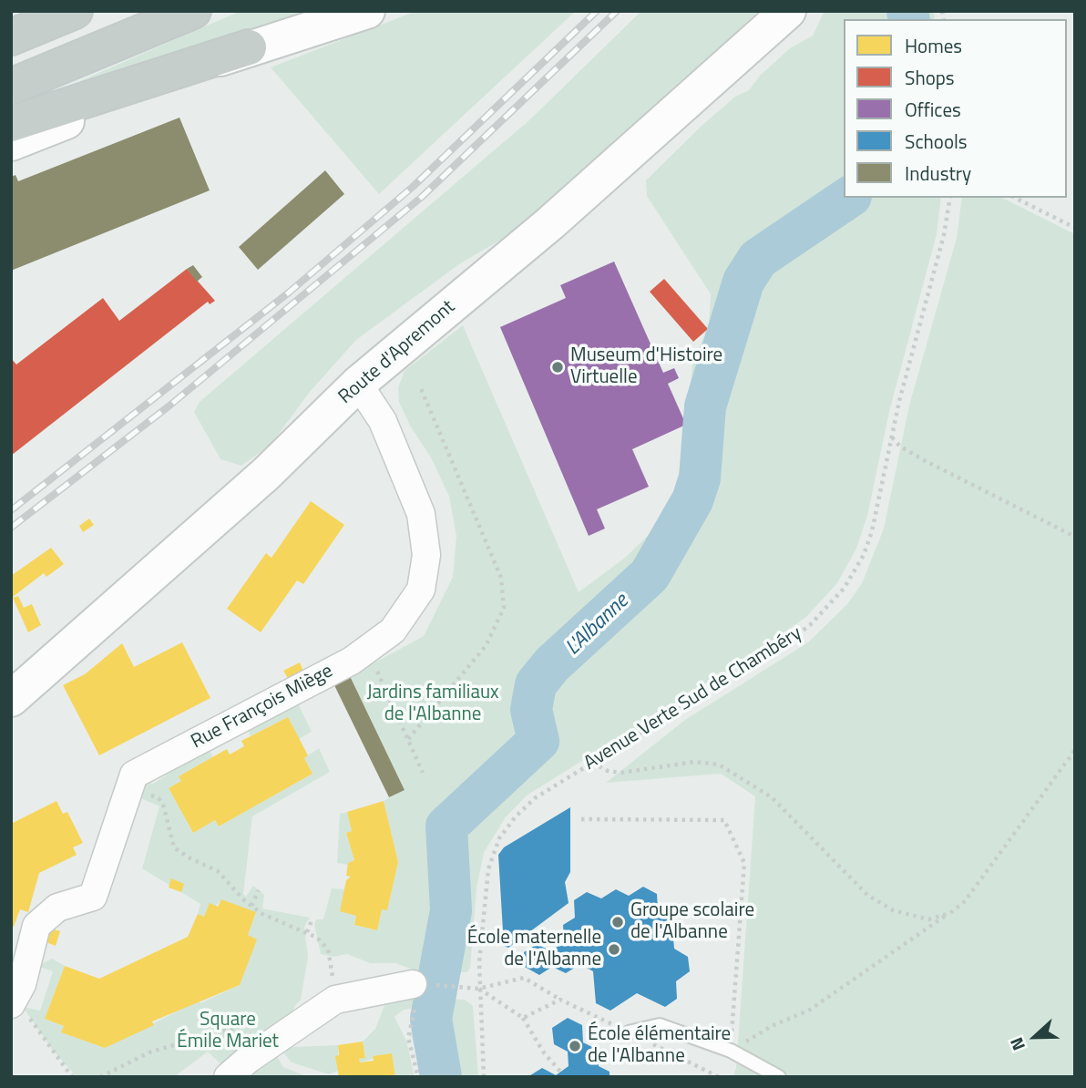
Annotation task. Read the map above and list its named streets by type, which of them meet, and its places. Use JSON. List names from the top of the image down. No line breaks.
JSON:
{"streets":{"main road":["Route d'Apremont"],"street":["Rue François Miège"],"path":["Avenue Verte Sud de Chambéry"]},"crossings":[["Route d'Apremont","Rue François Miège"]],"water":["L'Albanne"],"parks":["Jardins familiaux de l'Albanne","Square Émile Mariet"],"places":["Museum d'Histoire Virtuelle","Groupe scolaire de l'Albanne","École maternelle de l'Albanne","École élémentaire de l'Albanne"],"legend":["Homes","Shops","Offices","Schools","Industry"],"north":"left"}
